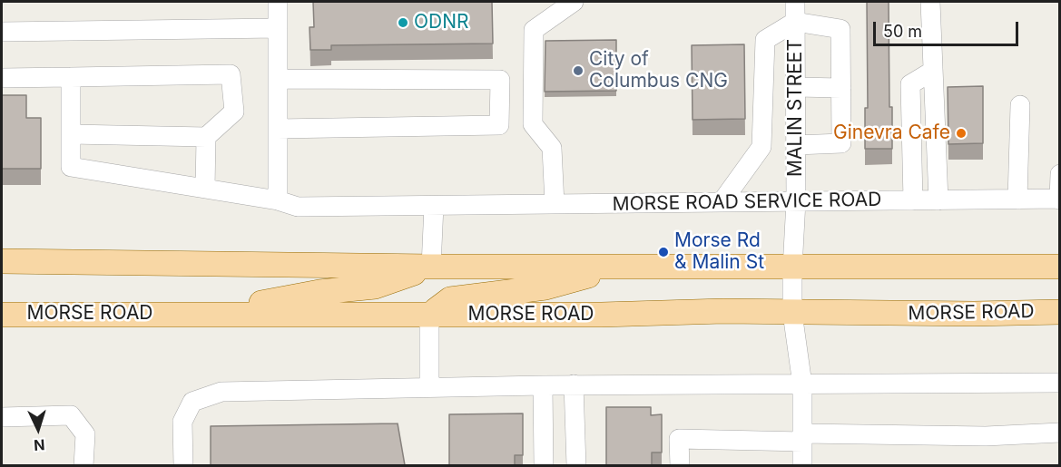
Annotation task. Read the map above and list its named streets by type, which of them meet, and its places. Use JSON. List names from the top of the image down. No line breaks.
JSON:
{"streets":{"main road":["MORSE ROAD"],"street":["MALIN STREET","MORSE ROAD SERVICE ROAD"]},"crossings":[["MALIN STREET","MORSE ROAD SERVICE ROAD"],["MALIN STREET","MORSE ROAD"]],"places":["ODNR","City of Columbus CNG","Ginevra Cafe","Morse Rd & Malin St"],"scale_bar":"50 m","north":"bottom"}
